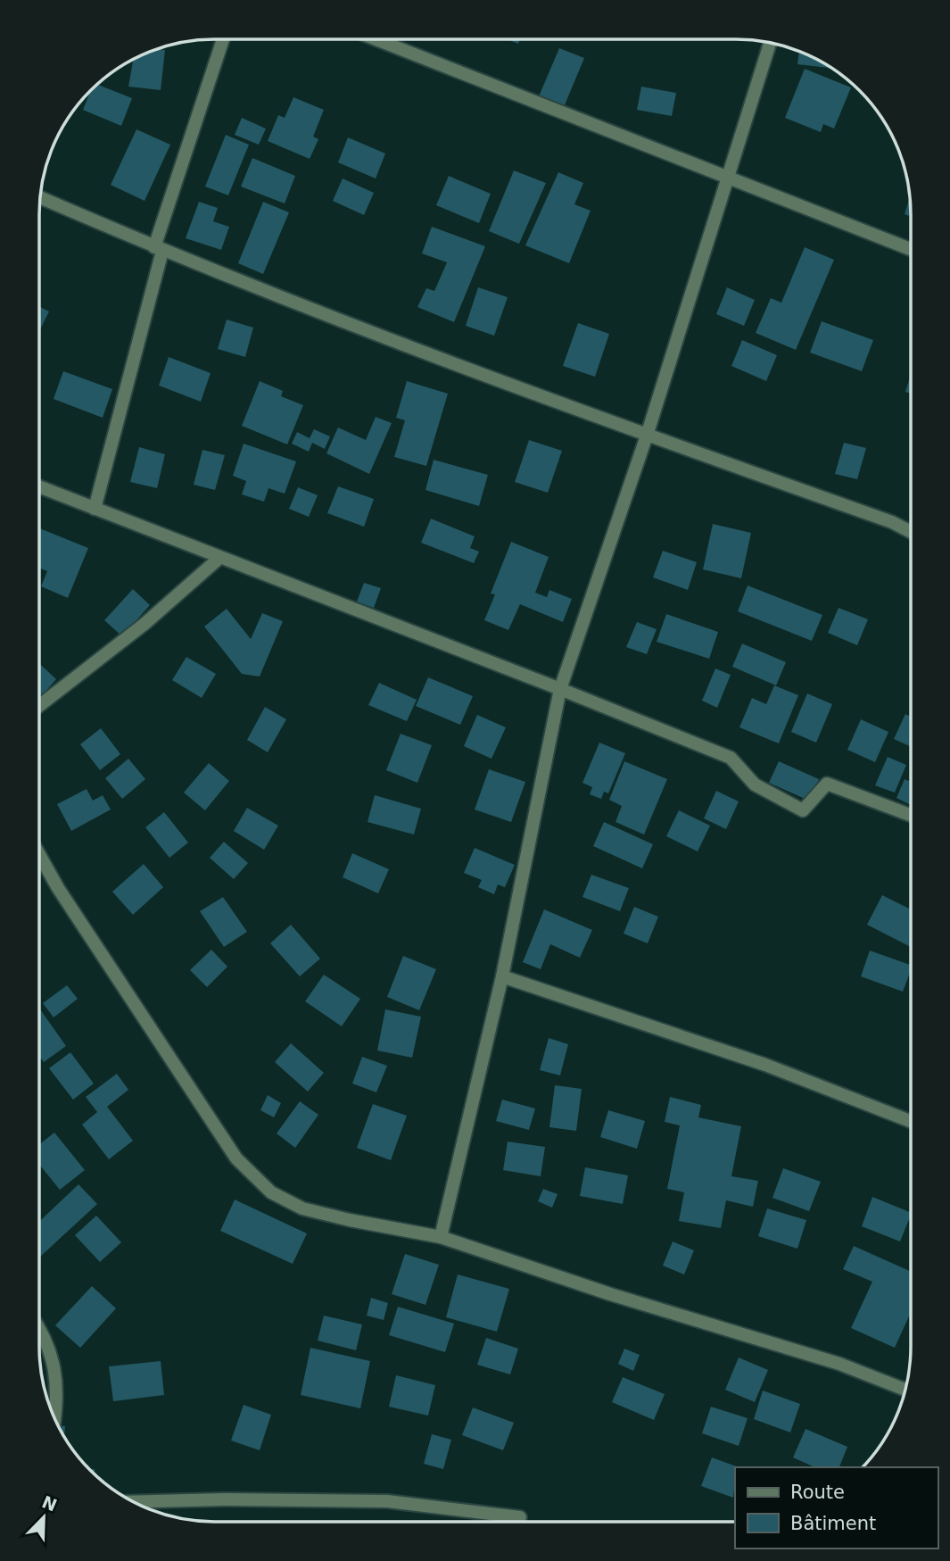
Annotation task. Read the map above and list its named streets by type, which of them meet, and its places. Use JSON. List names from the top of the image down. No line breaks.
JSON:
{"legend":["Route","Bâtiment"],"north":"top right"}
